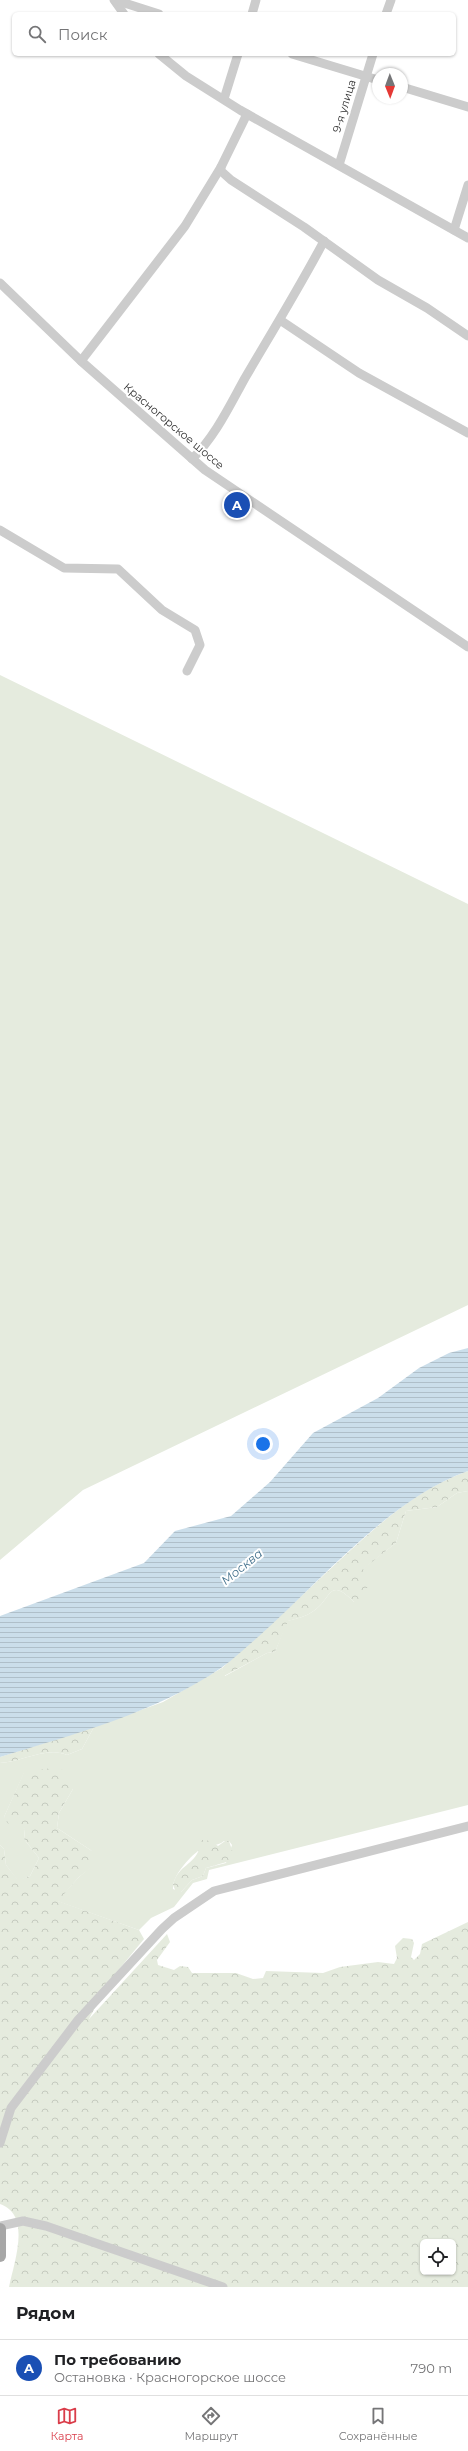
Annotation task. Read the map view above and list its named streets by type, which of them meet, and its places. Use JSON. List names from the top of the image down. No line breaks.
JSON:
{"streets":{"street":["9-я улица","Красногорское шоссе"]},"water":["Москва"],"north":"bottom","page":{"search":"Поиск","pins":"A","heading":"Рядом","list":[{"mark":"A","name":"По требованию","note":"Остановка · Красногорское шоссе","value":"790 m"}],"nav":["Карта","Маршрут","Сохранённые"]}}
